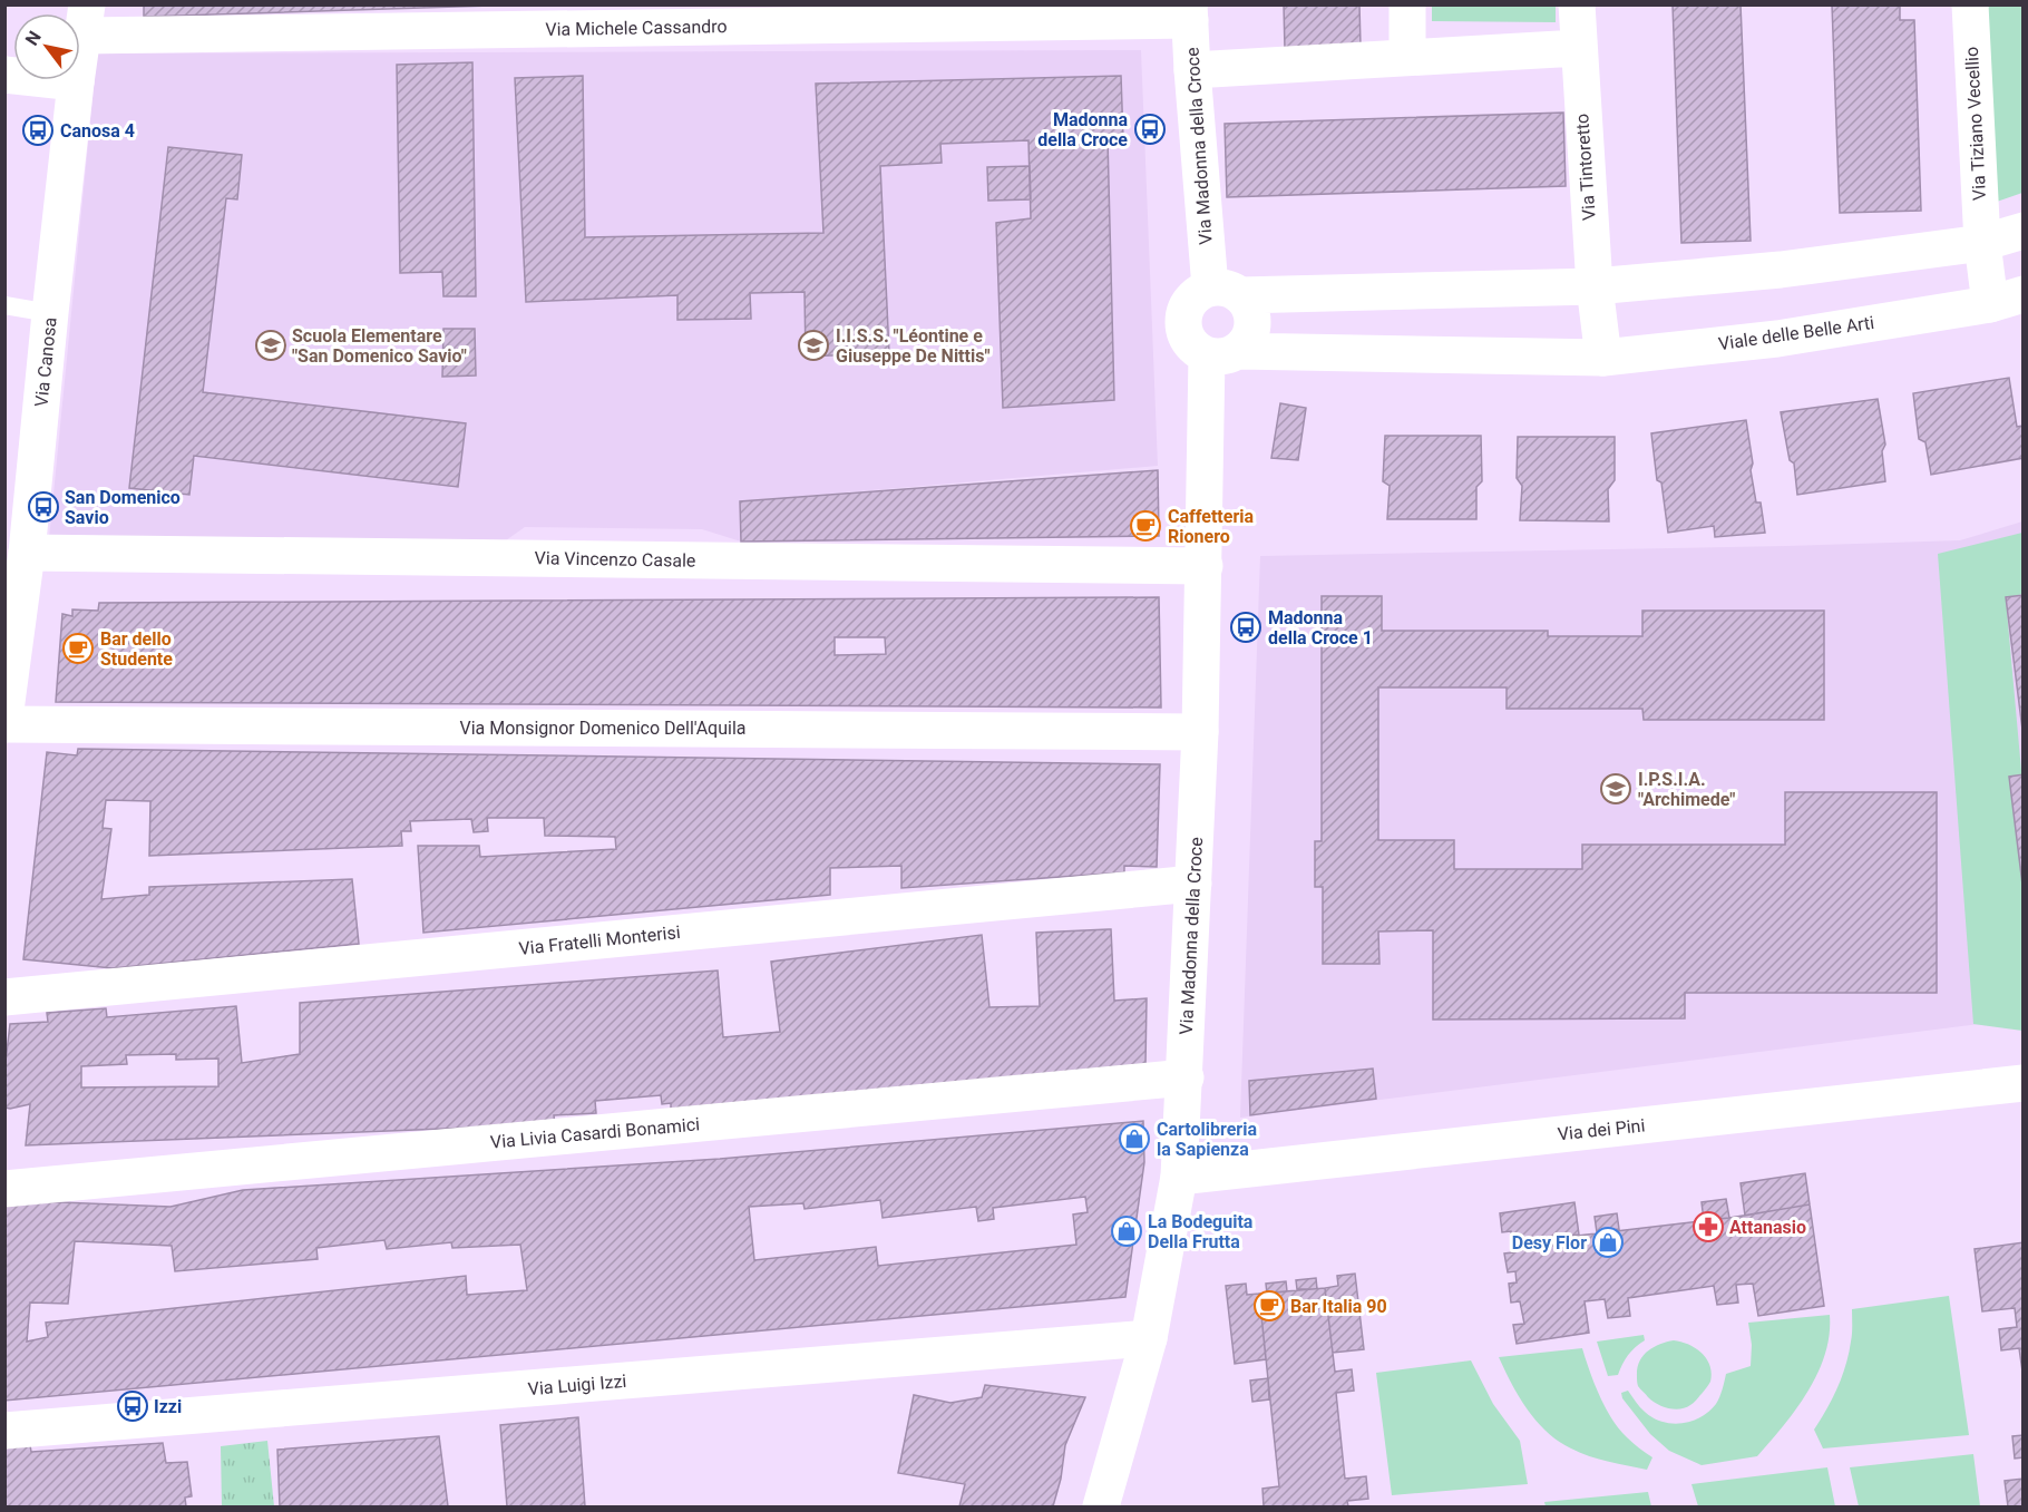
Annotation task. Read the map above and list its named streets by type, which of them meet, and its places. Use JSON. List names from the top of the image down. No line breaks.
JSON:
{"streets":{"street":["Via Michele Cassandro","Via Tiziano Vecellio","Via Madonna della Croce","Via Tintoretto","Viale delle Belle Arti","Via Canosa","Via Vincenzo Casale","Via Monsignor Domenico Dell'Aquila","Via Fratelli Monterisi","Via dei Pini","Via Livia Casardi Bonamici","Via Luigi Izzi"]},"crossings":[["Via Michele Cassandro","Via Madonna della Croce"],["Via Michele Cassandro","Via Canosa"],["Via Tiziano Vecellio","Viale delle Belle Arti"],["Via Madonna della Croce","Viale delle Belle Arti"],["Via Madonna della Croce","Via Vincenzo Casale"],["Via Madonna della Croce","Via Monsignor Domenico Dell'Aquila"],["Via Madonna della Croce","Via Fratelli Monterisi"],["Via Madonna della Croce","Via dei Pini"],["Via Madonna della Croce","Via Livia Casardi Bonamici"],["Via Madonna della Croce","Via Luigi Izzi"],["Via Canosa","Via Vincenzo Casale"]],"places":{"bus stop":["Madonna della Croce","Canosa 4","San Domenico Savio","Madonna della Croce 1","Izzi"],"school or university":["Scuola Elementare \"San Domenico Savio\"","I.I.S.S. \"Léontine e Giuseppe De Nittis\"","I.P.S.I.A. \"Archimede\""],"cafe":["Caffetteria Rionero","Bar dello Studente","Bar Italia 90"],"shop":["Cartolibreria la Sapienza","La Bodeguita Della Frutta","Desy Flor"],"pharmacy":["Attanasio"]},"north":"top left"}
